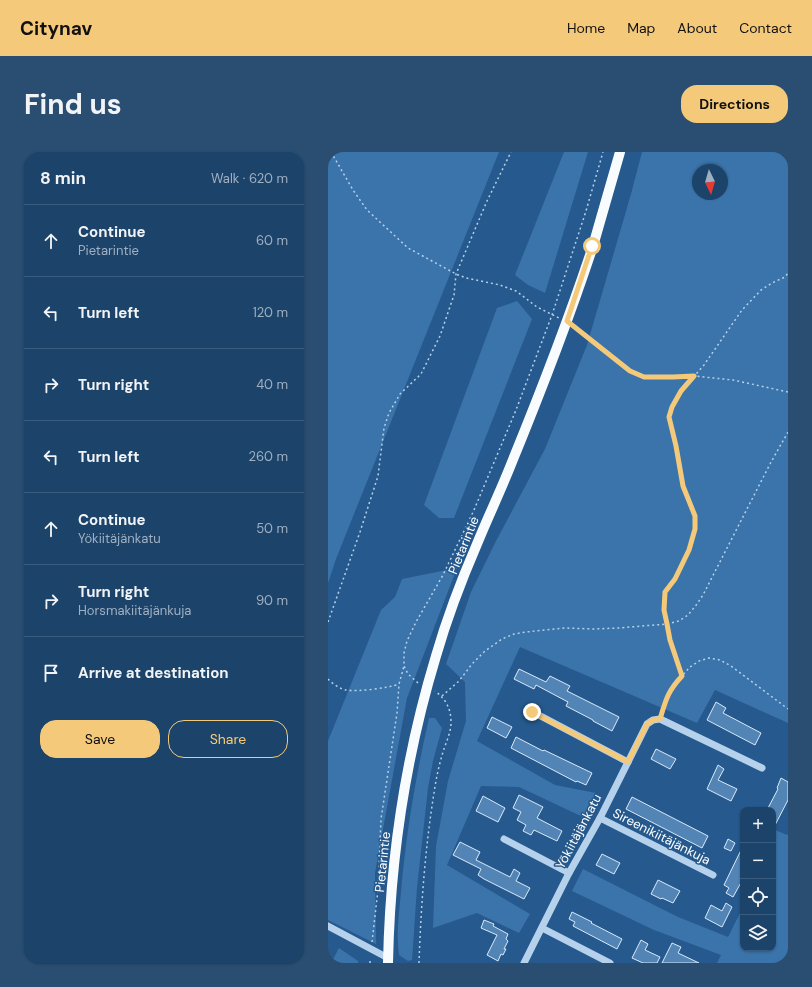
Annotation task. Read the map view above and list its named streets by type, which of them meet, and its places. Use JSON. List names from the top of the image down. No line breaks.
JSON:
{"streets":{"main road":["Pietarintie"],"street":["Yökiitäjänkatu","Sireenikiitäjänkuja"]},"crossings":[["Yökiitäjänkatu","Sireenikiitäjänkuja"]],"north":"bottom","page":{"header":"Citynav","nav":["Home","Map","About","Contact"],"buttons":["Directions",["Save","Share"]],"title":"Find us","heading":["8 min","Walk · 620 m"],"list":[["Continue","Pietarintie","60 m"],["Turn left","120 m"],["Turn right","40 m"],["Turn left","260 m"],["Continue","Yökiitäjänkatu","50 m"],["Turn right","Horsmakiitäjänkuja","90 m"],"Arrive at destination"],"map_buttons":["+","−"]}}
